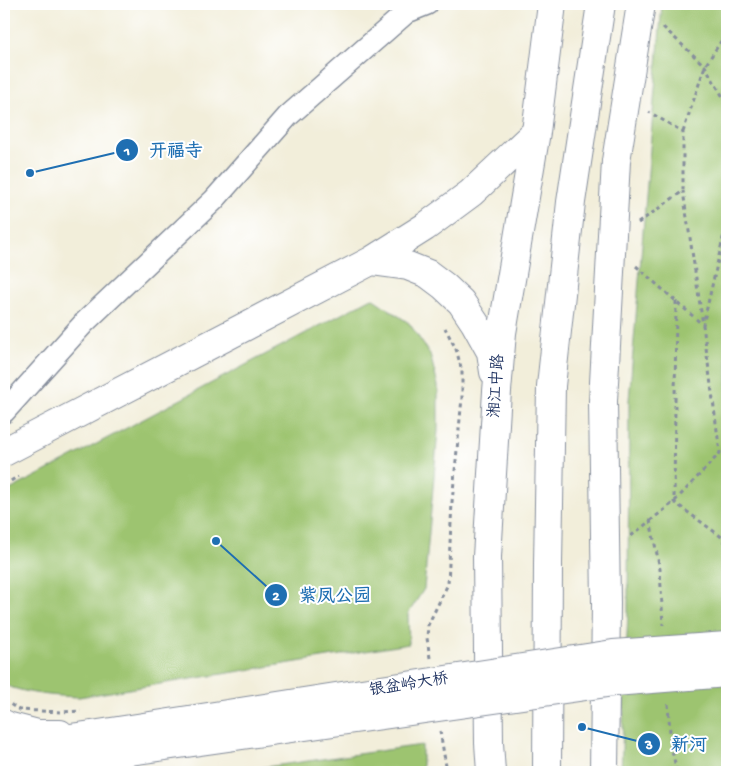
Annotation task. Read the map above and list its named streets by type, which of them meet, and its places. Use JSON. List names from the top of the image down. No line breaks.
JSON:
{"streets":{"main road":["湘江中路","银盆岭大桥"]},"places":["开福寺","紫凤公园","新河"]}
